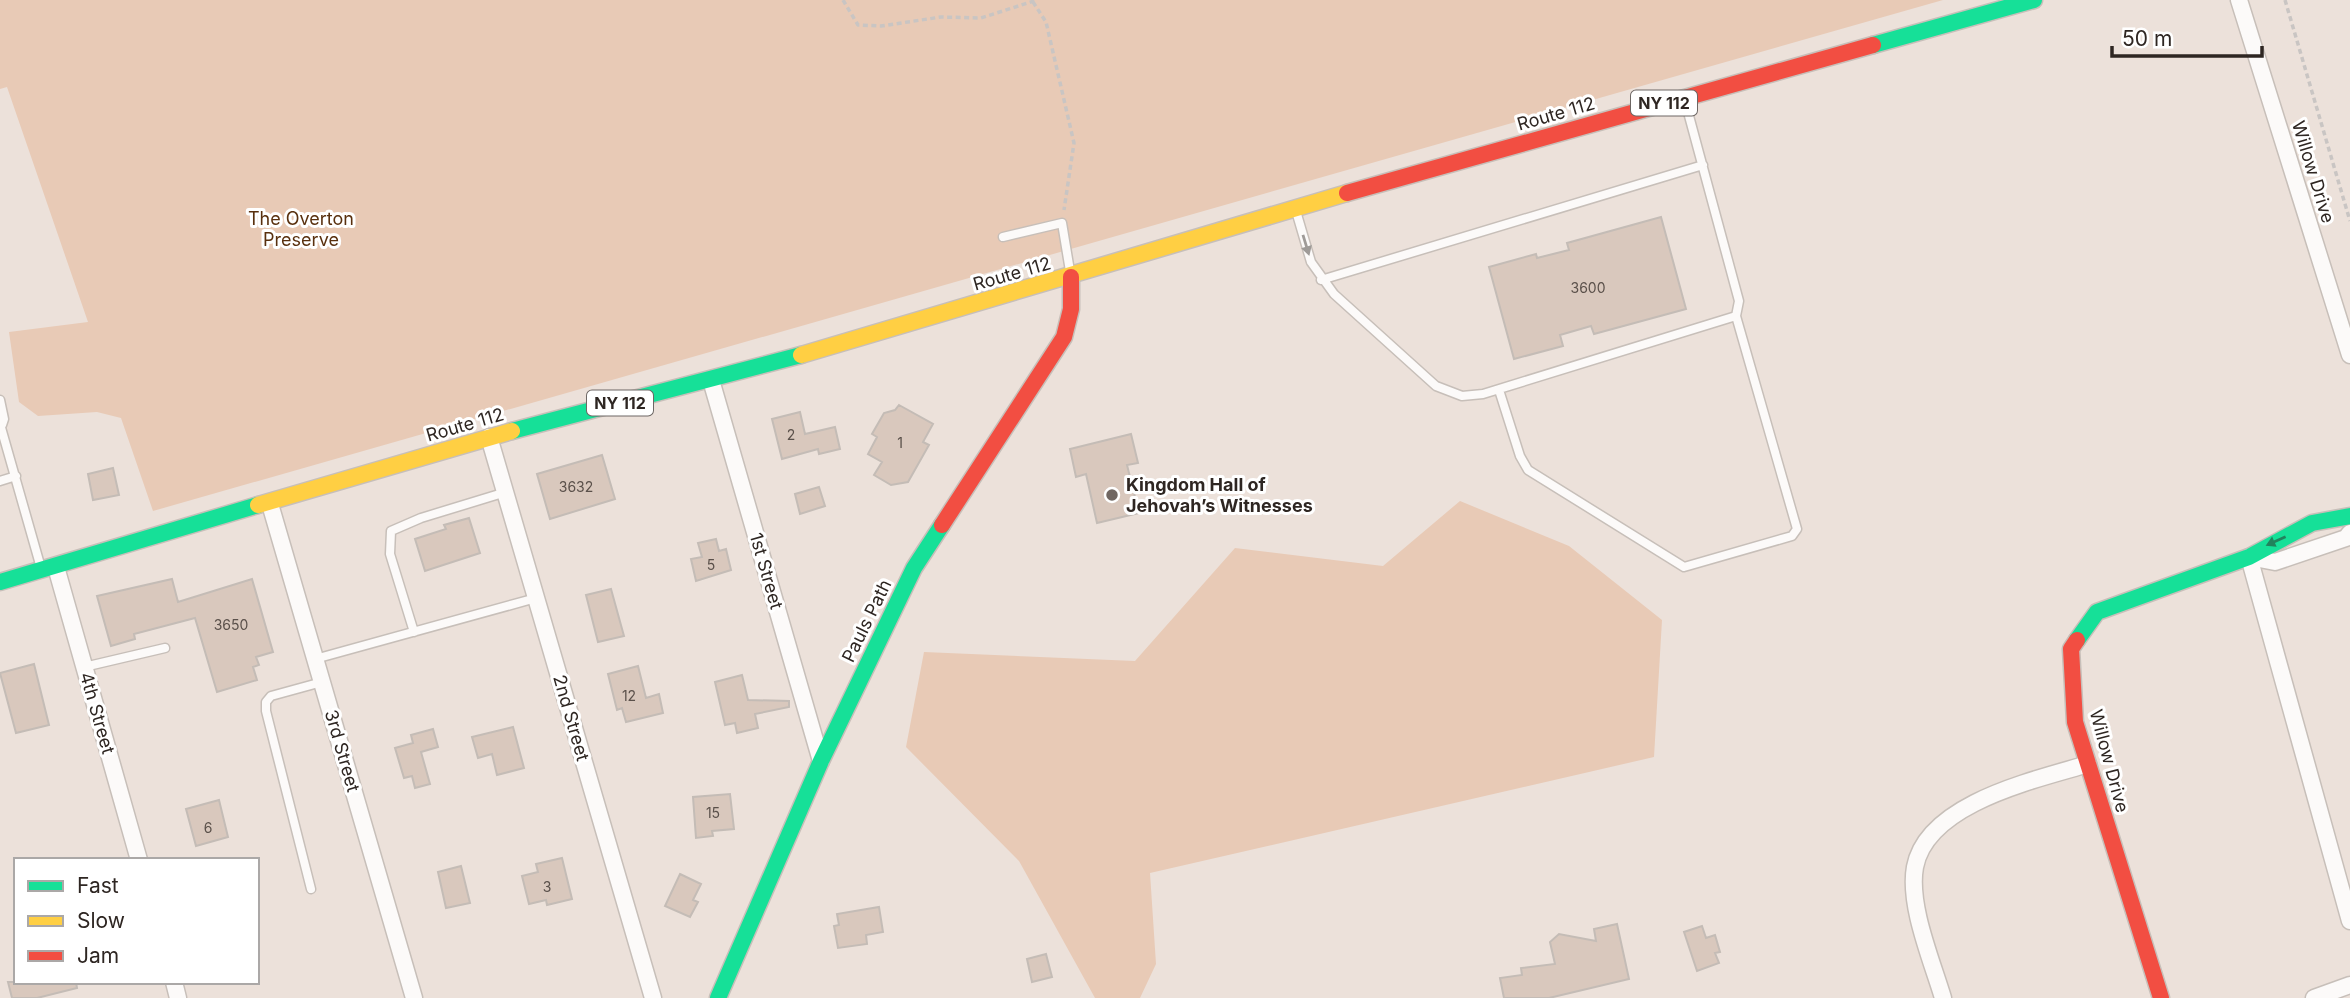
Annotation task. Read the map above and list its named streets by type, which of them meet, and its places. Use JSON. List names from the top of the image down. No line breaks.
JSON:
{"streets":{"main road":["NY 112","Route 112","Willow Drive","Pauls Path"],"street":["1st Street","4th Street","2nd Street","3rd Street"]},"crossings":[["Route 112","1st Street"],["Route 112","Pauls Path"],["Route 112","4th Street"],["Route 112","2nd Street"],["Route 112","3rd Street"],["1st Street","Pauls Path"]],"parks":["The Overton Preserve"],"places":["Kingdom Hall of Jehovah’s Witnesses"],"house_numbers":["3600","2","1","3632","5","3650","12","15","6","3"],"legend":["Fast","Slow","Jam"],"scale_bar":"50 m"}
